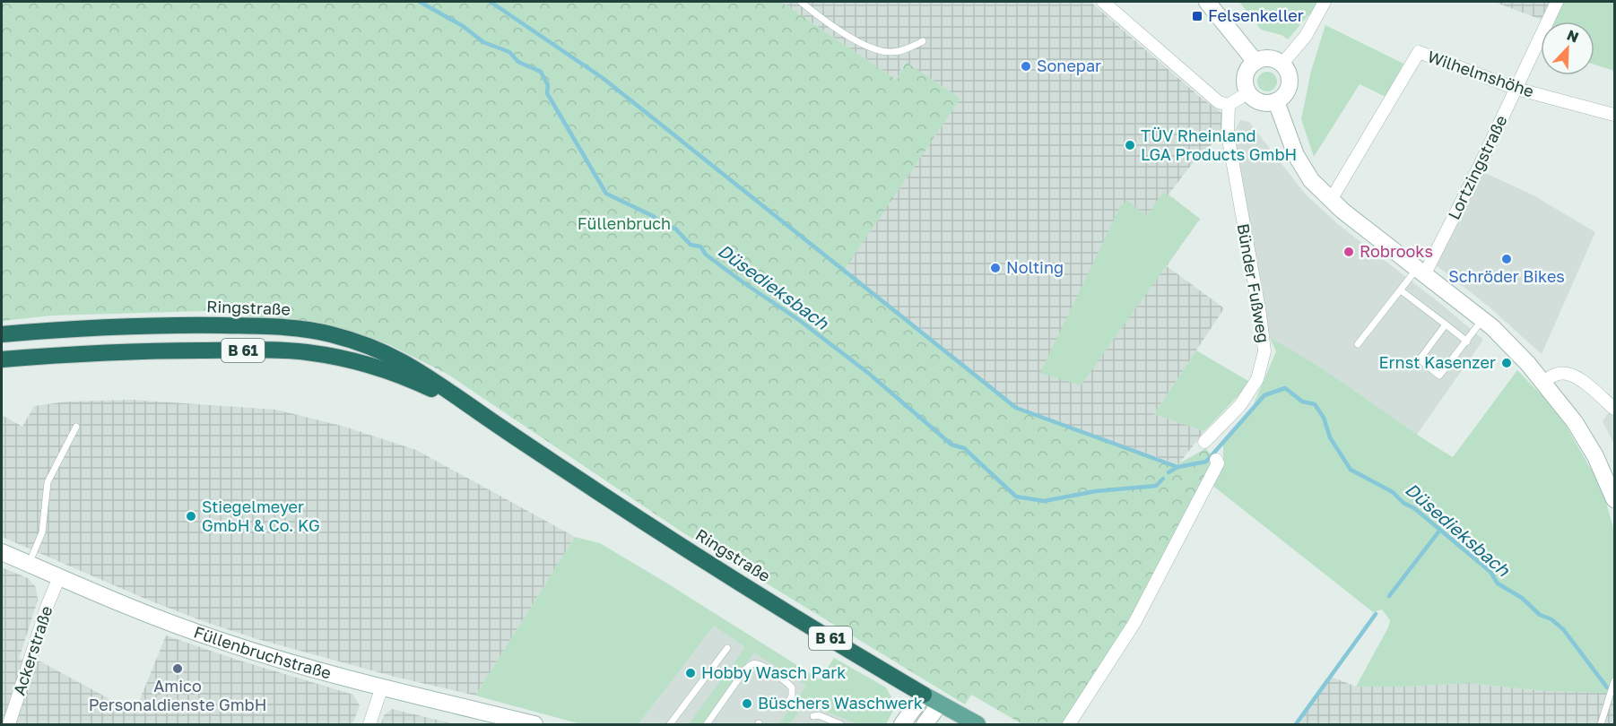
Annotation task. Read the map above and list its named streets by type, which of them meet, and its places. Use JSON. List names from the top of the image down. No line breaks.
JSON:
{"streets":{"highway":["Ringstraße","B 61"],"main road":["Füllenbruchstraße"],"street":["Wilhelmshöhe","Lortzingstraße","Bünder Fußweg","Ackerstraße"]},"crossings":[["Wilhelmshöhe","Lortzingstraße"],["Ackerstraße","Füllenbruchstraße"]],"water":["Düsedieksbach"],"parks":["Füllenbruch"],"places":{"transit":["Felsenkeller"],"other":["Sonepar","TÜV Rheinland LGA Products GmbH","Robrooks","Schröder Bikes","Nolting","Ernst Kasenzer","Stiegelmeyer GmbH & Co. KG","Amico Personaldienste GmbH","Hobby Wasch Park","Büschers Waschwerk"]},"north":"top right"}
